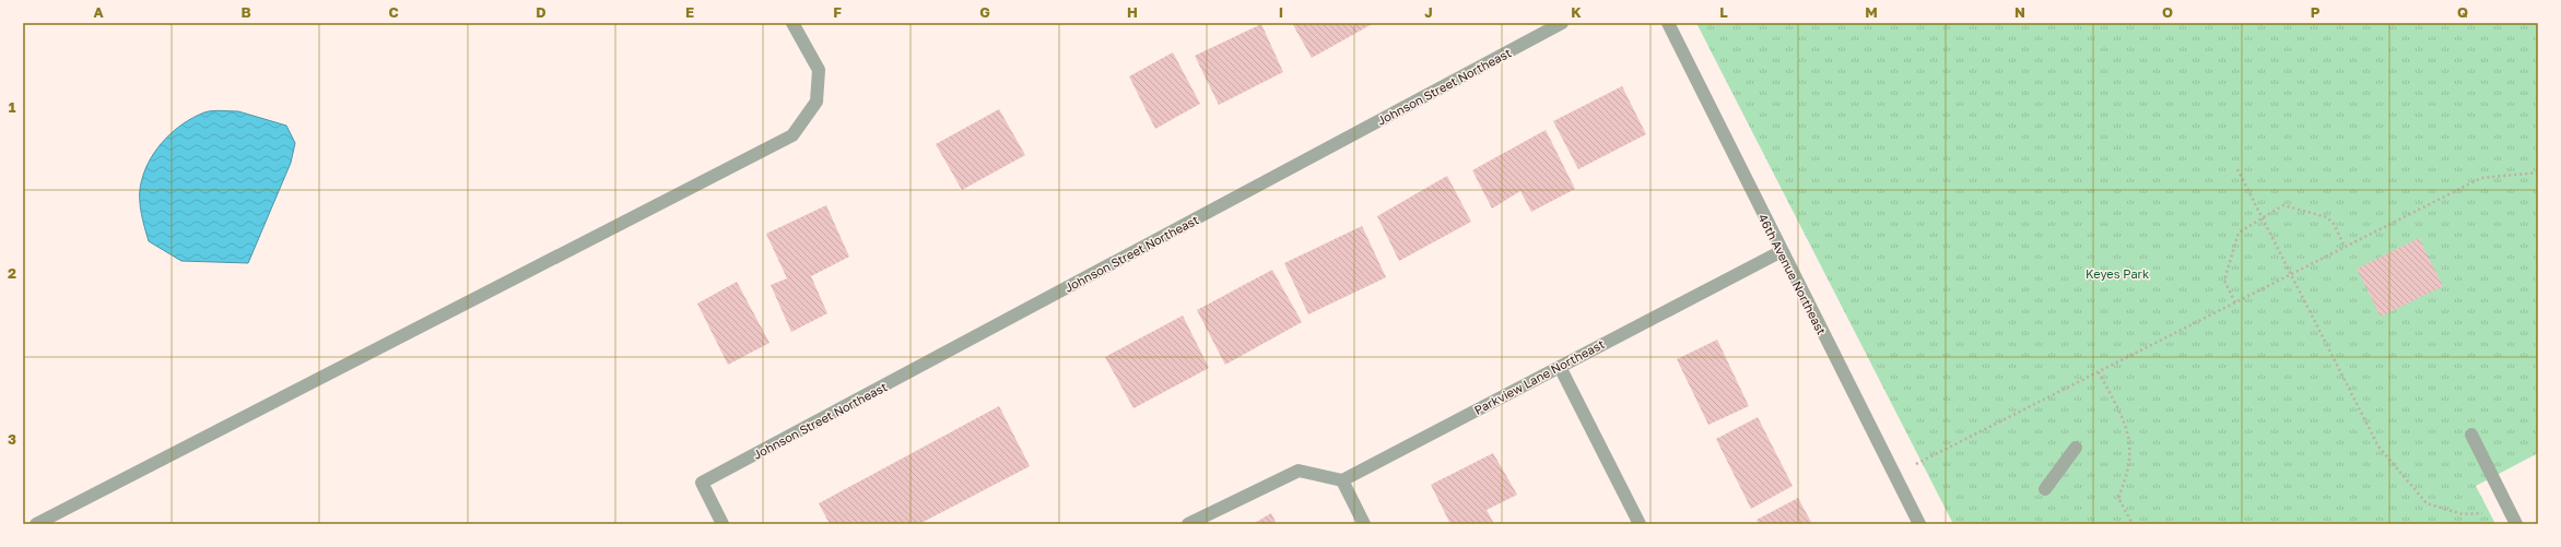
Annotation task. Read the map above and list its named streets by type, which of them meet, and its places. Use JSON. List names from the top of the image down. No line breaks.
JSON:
{"streets":{"street":["Johnson Street Northeast","46th Avenue Northeast","Parkview Lane Northeast"]},"crossings":[["46th Avenue Northeast","Parkview Lane Northeast"]],"parks":["Keyes Park"],"grid":{"columns":["A","B","C","D","E","F","G","H","I","J","K","L","M","N","O","P","Q"],"rows":["1","2","3"]}}
